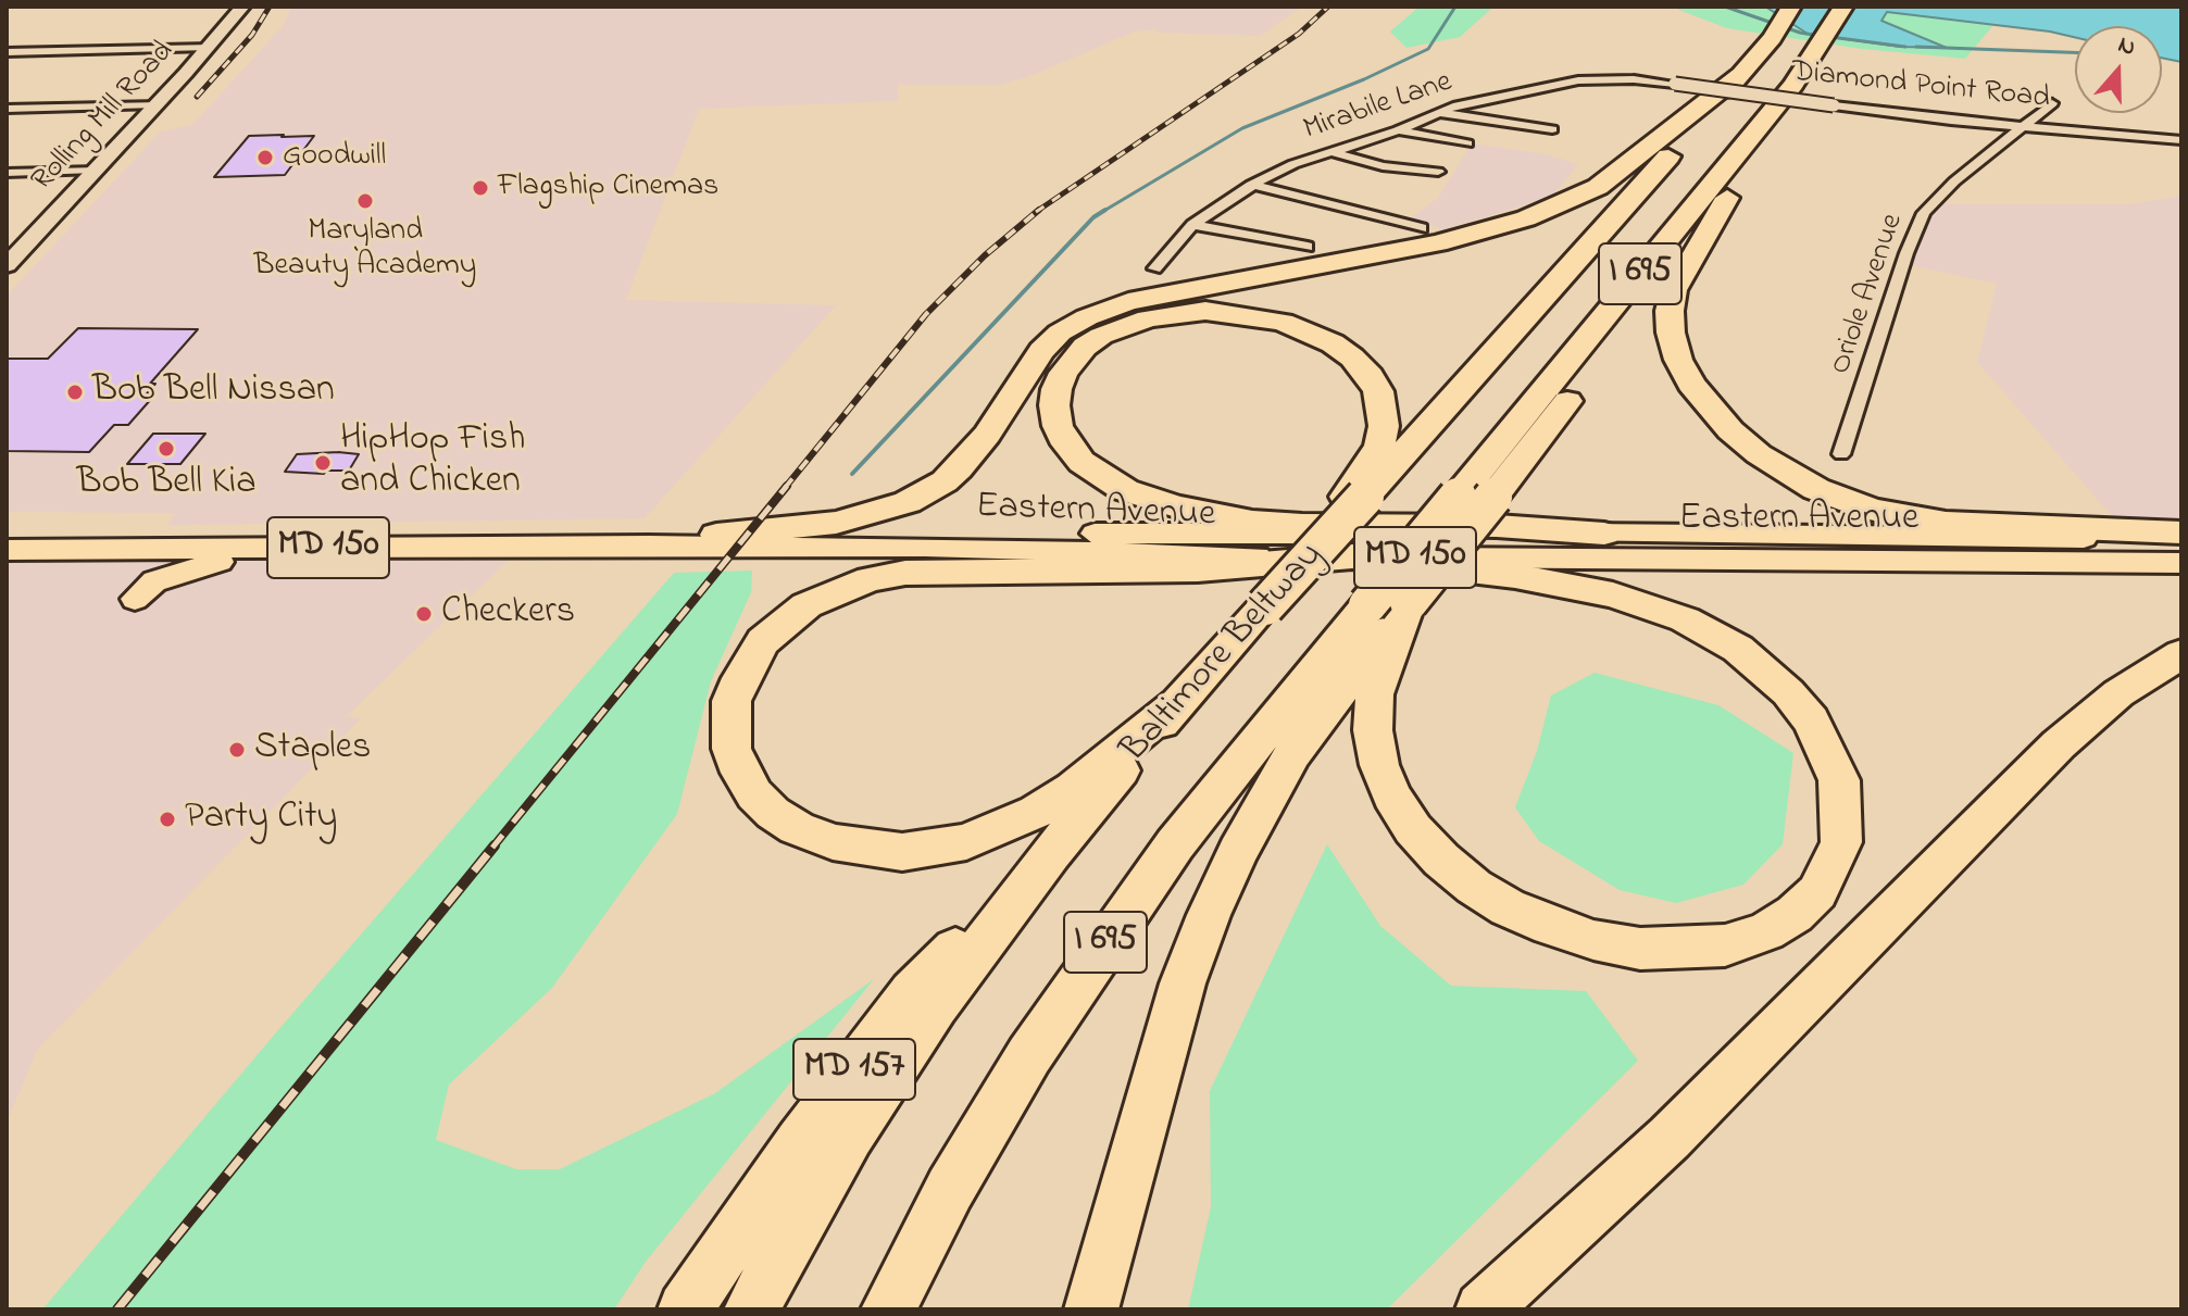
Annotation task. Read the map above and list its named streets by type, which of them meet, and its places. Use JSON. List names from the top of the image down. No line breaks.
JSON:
{"streets":{"highway":["I 695","Baltimore Beltway","MD 157"],"main road":["Eastern Avenue","MD 150"],"street":["Diamond Point Road","Mirabile Lane","Rolling Mill Road","Oriole Avenue"]},"crossings":[["Diamond Point Road","Mirabile Lane"],["Diamond Point Road","Oriole Avenue"],["I 695","Baltimore Beltway"],["Baltimore Beltway","MD 157"]],"places":["Goodwill","Flagship Cinemas","Maryland Beauty Academy","Bob Bell Nissan","Bob Bell Kia","HipHop Fish and Chicken","Checkers","Staples","Party City"],"north":"top"}
